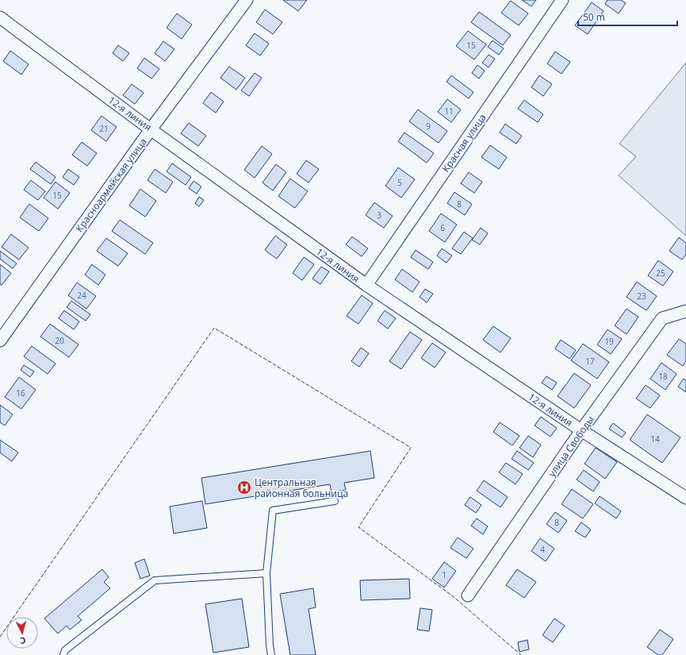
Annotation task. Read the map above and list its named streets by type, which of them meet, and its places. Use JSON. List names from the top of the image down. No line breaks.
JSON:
{"streets":{"street":["12-я линия","Красная улица","Красноармейская улица","улица Свободы"]},"crossings":[["12-я линия","Красная улица"],["12-я линия","Красноармейская улица"],["12-я линия","улица Свободы"]],"places":{"hospital":["Центральная районная больница"]},"house_numbers":["15","11","9","21","5","15","8","3","6","25","24","23","20","19","17","18","16","14","8","4","1"],"scale_bar":"50 m","north":"bottom"}
